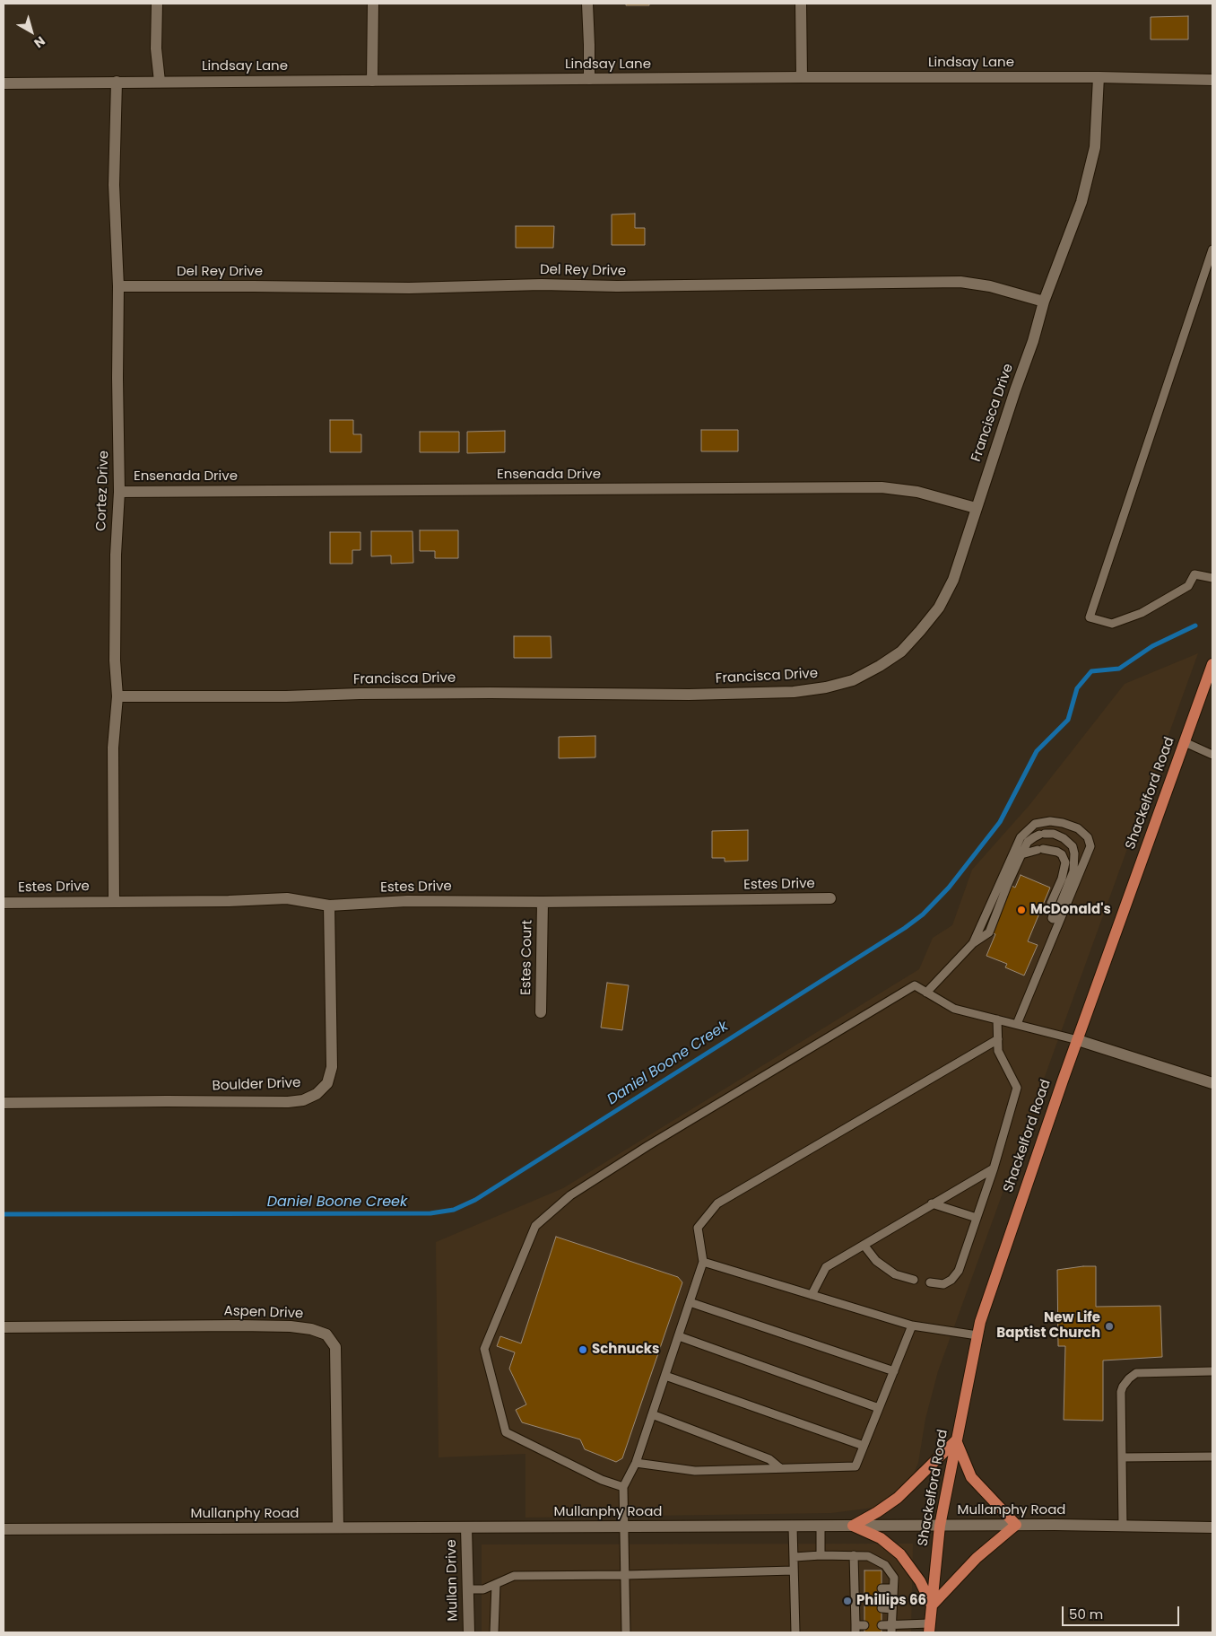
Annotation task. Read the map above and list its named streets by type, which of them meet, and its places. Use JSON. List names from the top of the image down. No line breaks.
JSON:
{"streets":{"main road":["Shackelford Road"],"street":["Lindsay Lane","Del Rey Drive","Francisca Drive","Ensenada Drive","Cortez Drive","Estes Drive","Estes Court","Boulder Drive","Aspen Drive","Mullanphy Road","Mullan Drive"]},"crossings":[["Lindsay Lane","Francisca Drive"],["Lindsay Lane","Cortez Drive"],["Del Rey Drive","Francisca Drive"],["Del Rey Drive","Cortez Drive"],["Francisca Drive","Ensenada Drive"],["Francisca Drive","Cortez Drive"],["Ensenada Drive","Cortez Drive"],["Cortez Drive","Estes Drive"],["Shackelford Road","Mullanphy Road"],["Estes Drive","Estes Court"],["Estes Drive","Boulder Drive"],["Aspen Drive","Mullanphy Road"],["Mullanphy Road","Mullan Drive"]],"water":["Daniel Boone Creek"],"places":["McDonald's","New Life Baptist Church","Schnucks","Phillips 66"],"scale_bar":"50 m","north":"bottom right"}
